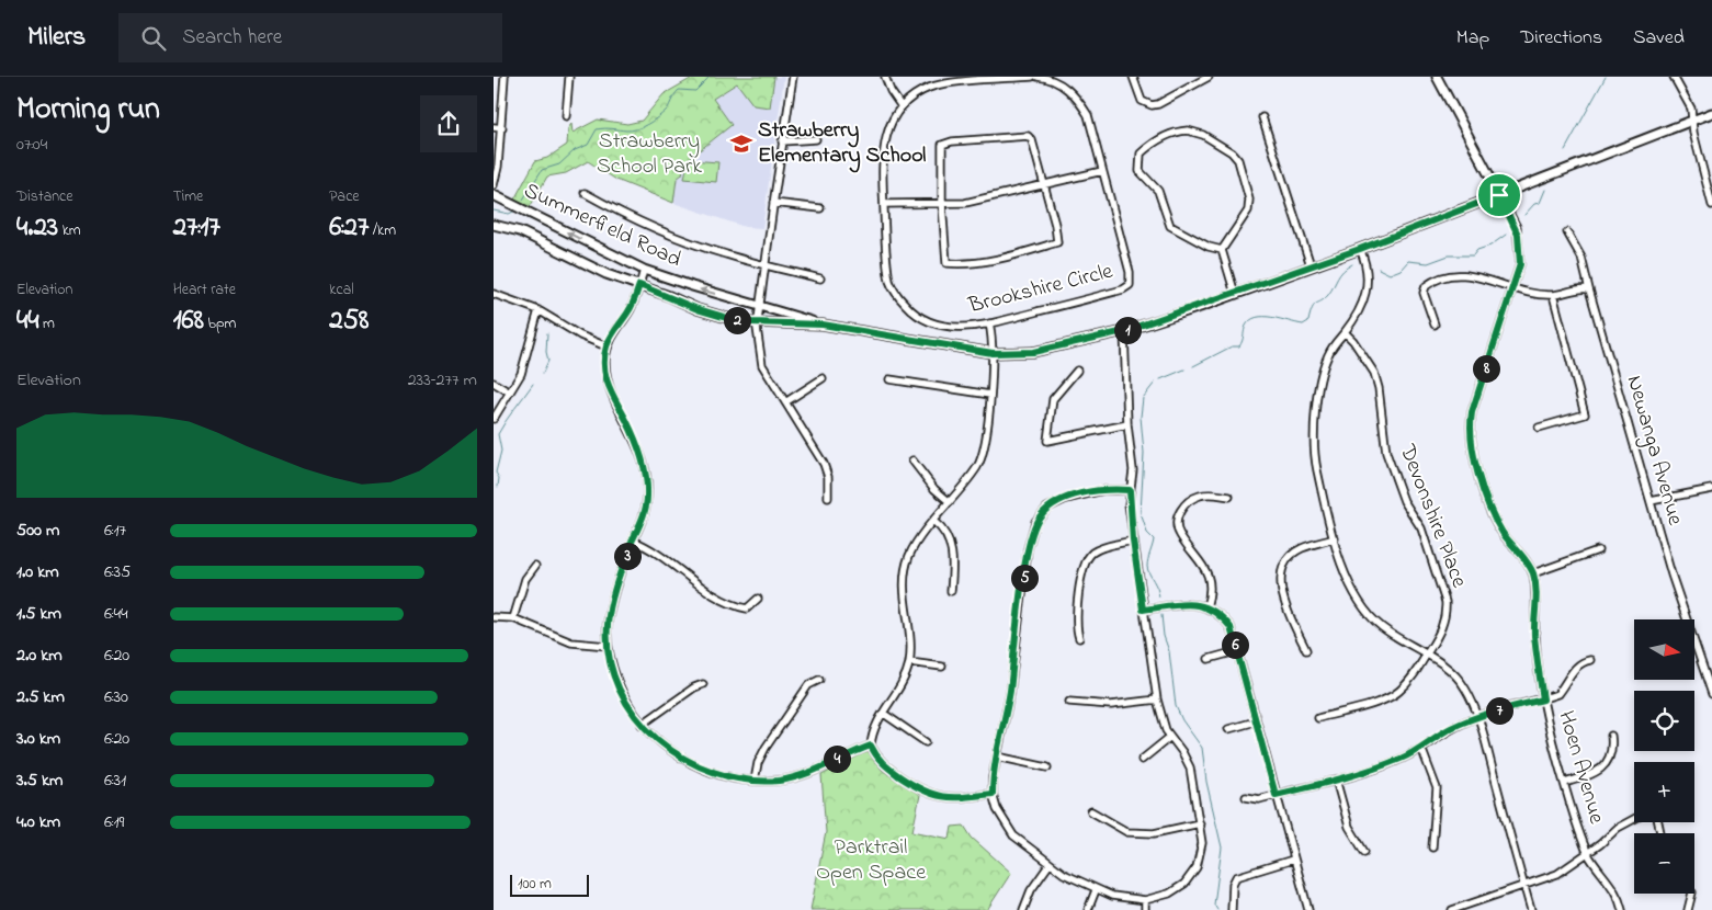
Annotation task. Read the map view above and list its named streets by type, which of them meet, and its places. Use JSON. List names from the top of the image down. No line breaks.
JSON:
{"streets":{"street":["Summerfield Road","Brookshire Circle","Newanga Avenue","Devonshire Place","Hoen Avenue"]},"crossings":[["Summerfield Road","Hoen Avenue"]],"parks":["Strawberry School Park","Parktrail Open Space"],"places":{"school or university":["Strawberry Elementary School"]},"scale_bar":"100 m","north":"right","page":{"header":"Milers","search":"Search here","nav":["Map","Directions","Saved"],"heading":["Morning run","07:04"],"stats":[["Distance","4.23 km"],["Time","27:17"],["Pace","6:27 /km"],["Elevation","44 m"],["Heart rate","168 bpm"],["kcal","258"]],"pins":["2","1","8","3","5","6","7","4"],"chart":["Elevation","233–277 m"],"list":[{"name":"500 m","note":"6:17"},{"name":"1.0 km","note":"6:35"},{"name":"1.5 km","note":"6:44"},{"name":"2.0 km","note":"6:20"},{"name":"2.5 km","note":"6:30"},{"name":"3.0 km","note":"6:20"},{"name":"3.5 km","note":"6:31"},{"name":"4.0 km","note":"6:19"}],"map_buttons":["+","−"],"scale":"100 m"}}
